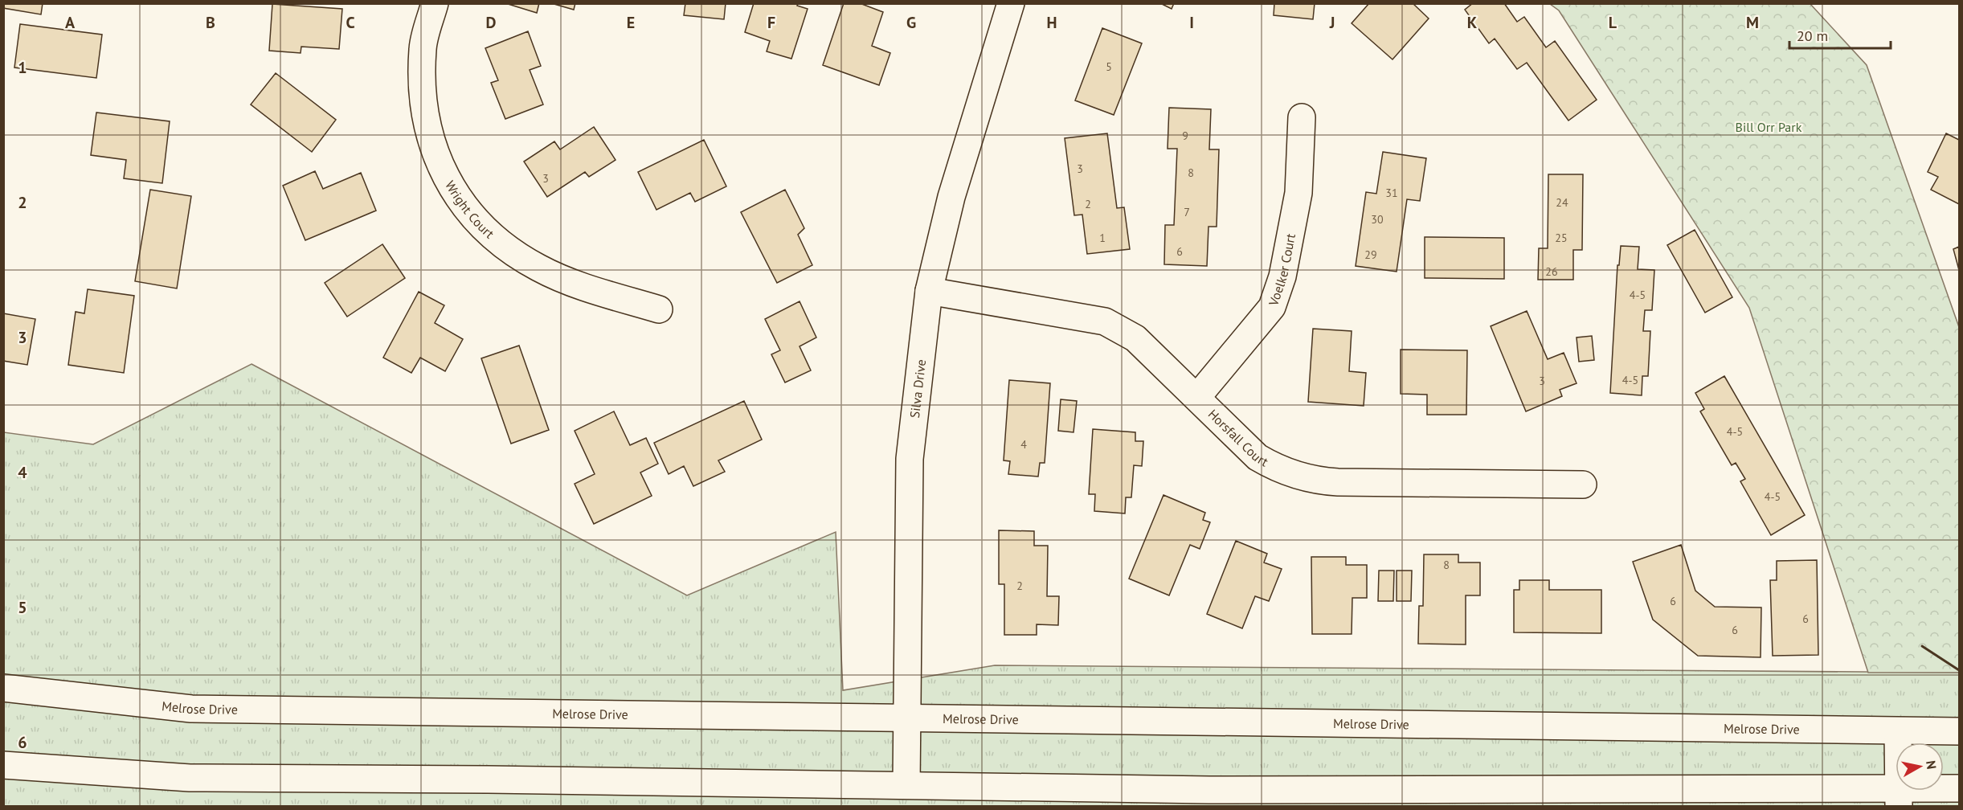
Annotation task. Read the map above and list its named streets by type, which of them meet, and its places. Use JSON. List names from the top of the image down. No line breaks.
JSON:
{"streets":{"main road":["Wright Court","Voelker Court","Silva Drive","Horsfall Court","Melrose Drive"]},"crossings":[["Voelker Court","Horsfall Court"],["Silva Drive","Horsfall Court"],["Silva Drive","Melrose Drive"]],"parks":["Bill Orr Park"],"house_numbers":["5","9","3","8","3","31","24","2","7","30","1","25","6","29","26","4-5","4-5","3","4-5","4","4-5","8","2","6","6","6"],"scale_bar":"20 m","north":"right","grid":{"columns":["A","B","C","D","E","F","G","H","I","J","K","L","M"],"rows":["1","2","3","4","5","6"]}}
